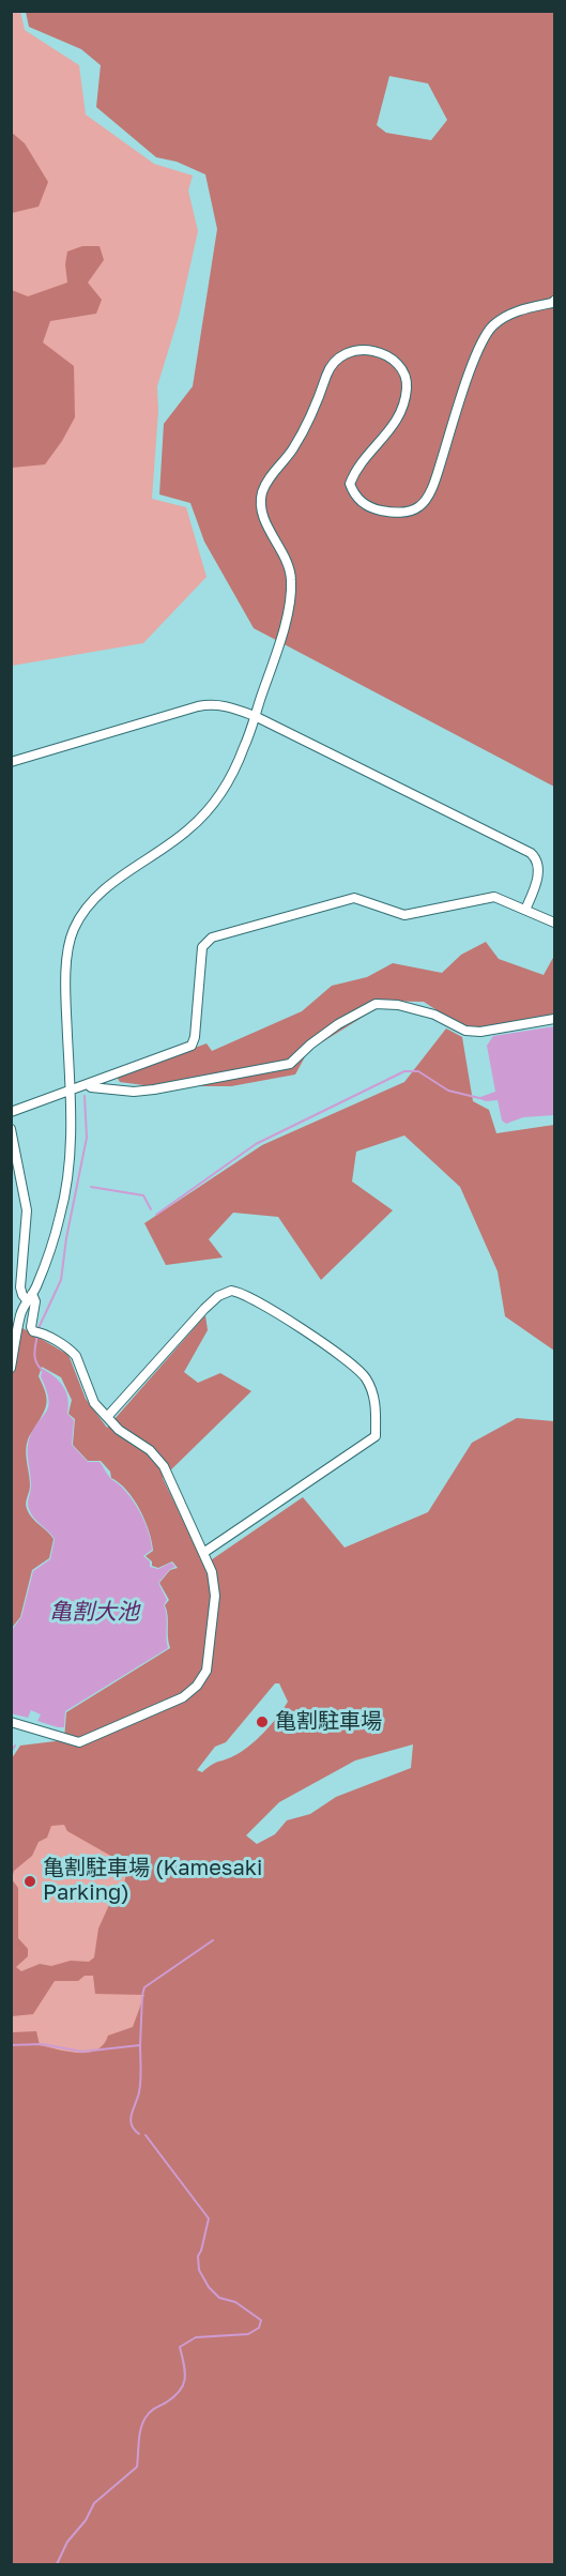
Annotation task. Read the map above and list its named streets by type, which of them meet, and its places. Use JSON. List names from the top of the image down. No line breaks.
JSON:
{"water":["亀割大池"],"places":["亀割駐車場","亀割駐車場 (Kamesaki Parking)"]}
